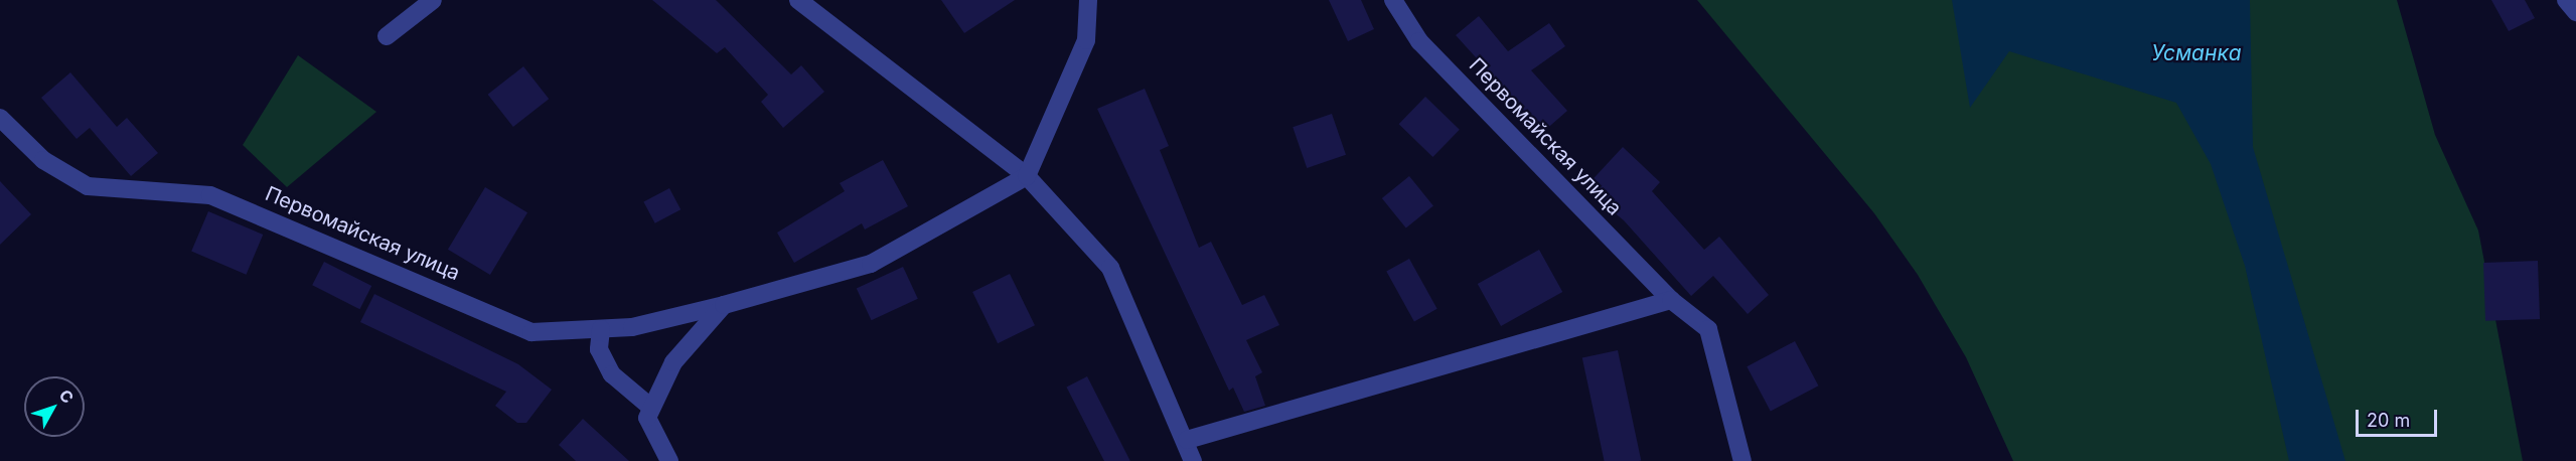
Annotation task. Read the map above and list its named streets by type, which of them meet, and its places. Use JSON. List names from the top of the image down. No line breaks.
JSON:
{"streets":{"street":["Первомайская улица"]},"water":["Усманка"],"scale_bar":"20 m","north":"top right"}
